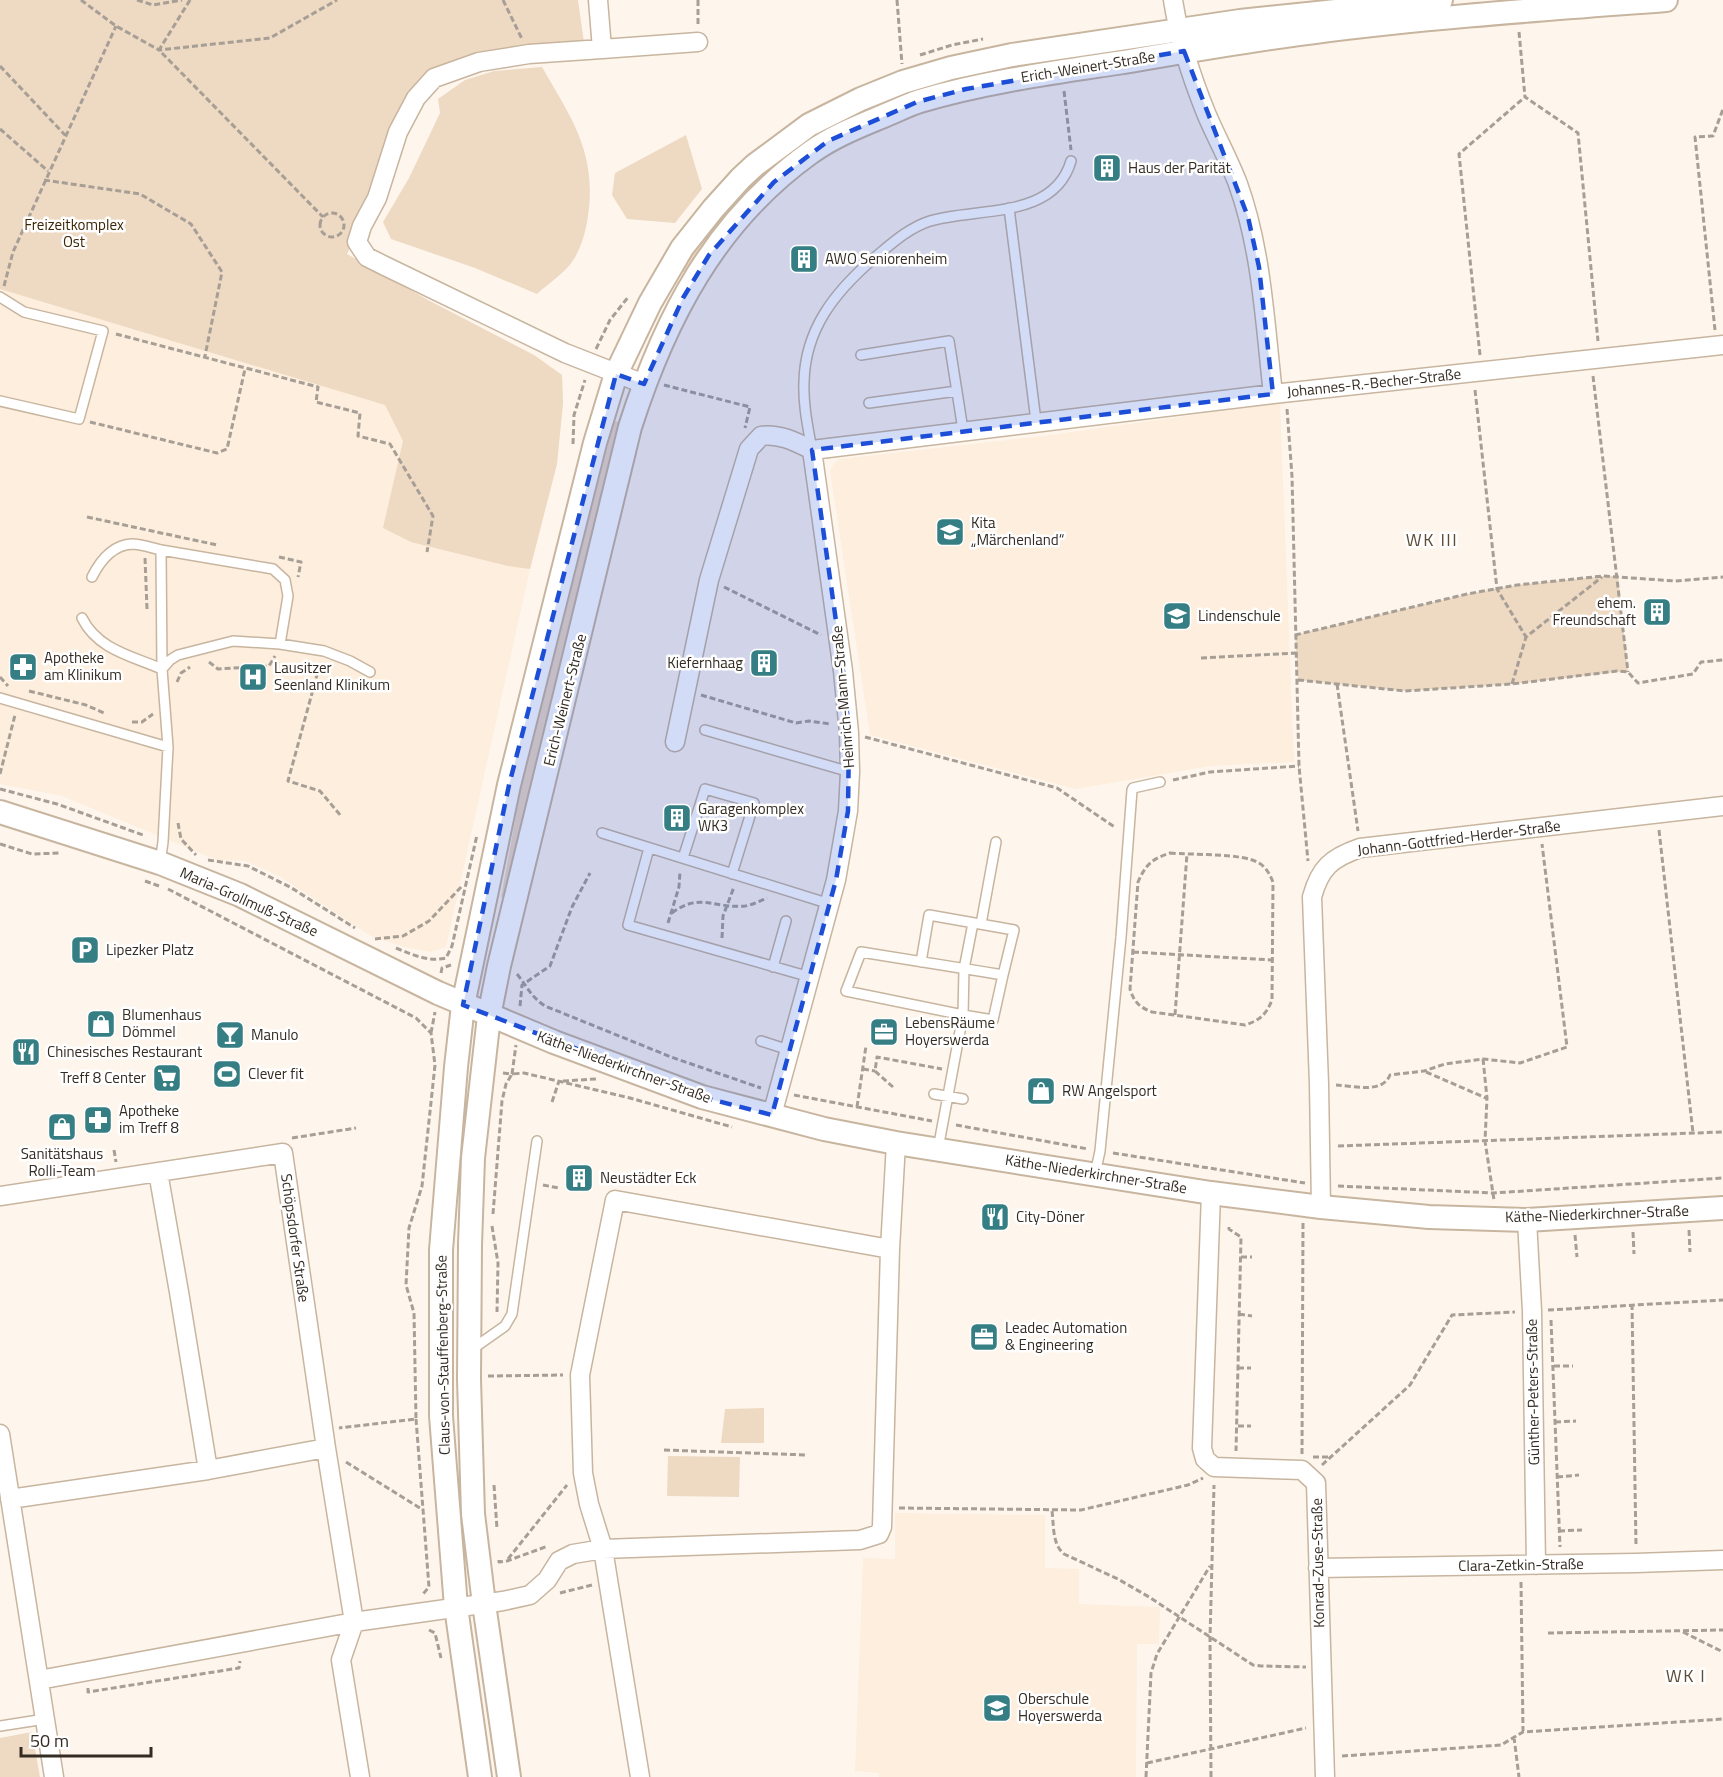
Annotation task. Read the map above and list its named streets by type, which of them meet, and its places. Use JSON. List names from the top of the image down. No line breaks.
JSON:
{"streets":{"street":["Erich-Weinert-Straße","Johannes-R.-Becher-Straße","Heinrich-Mann-Straße","Johann-Gottfried-Herder-Straße","Maria-Grollmuß-Straße","Käthe-Niederkirchner-Straße","Schöpsdorfer Straße","Claus-von-Stauffenberg-Straße","Günther-Peters-Straße","Konrad-Zuse-Straße","Clara-Zetkin-Straße"]},"crossings":[["Erich-Weinert-Straße","Johannes-R.-Becher-Straße"],["Erich-Weinert-Straße","Maria-Grollmuß-Straße"],["Erich-Weinert-Straße","Käthe-Niederkirchner-Straße"],["Erich-Weinert-Straße","Claus-von-Stauffenberg-Straße"],["Heinrich-Mann-Straße","Käthe-Niederkirchner-Straße"],["Johann-Gottfried-Herder-Straße","Käthe-Niederkirchner-Straße"],["Maria-Grollmuß-Straße","Käthe-Niederkirchner-Straße"],["Maria-Grollmuß-Straße","Claus-von-Stauffenberg-Straße"],["Käthe-Niederkirchner-Straße","Claus-von-Stauffenberg-Straße"],["Käthe-Niederkirchner-Straße","Günther-Peters-Straße"],["Günther-Peters-Straße","Clara-Zetkin-Straße"],["Konrad-Zuse-Straße","Clara-Zetkin-Straße"]],"districts":["WK III","WK I"],"parks":["Freizeitkomplex Ost"],"places":{"building":["Haus der Parität","AWO Seniorenheim","ehem. Freundschaft","Kiefernhaag","Garagenkomplex WK3","Neustädter Eck"],"school or university":["Kita „Märchenland“","Lindenschule","Oberschule Hoyerswerda"],"pharmacy":["Apotheke am Klinikum","Apotheke im Treff 8"],"hospital":["Lausitzer Seenland Klinikum"],"parking":["Lipezker Platz"],"shop":["Blumenhaus Dömmel","RW Angelsport","Sanitätshaus Rolli-Team"],"office":["LebensRäume Hoyerswerda","Leadec Automation & Engineering"],"bar":["Manulo"],"restaurant":["Chinesisches Restaurant","City-Döner"],"sports":["Clever fit"],"supermarket":["Treff 8 Center"]},"scale_bar":"50 m"}
